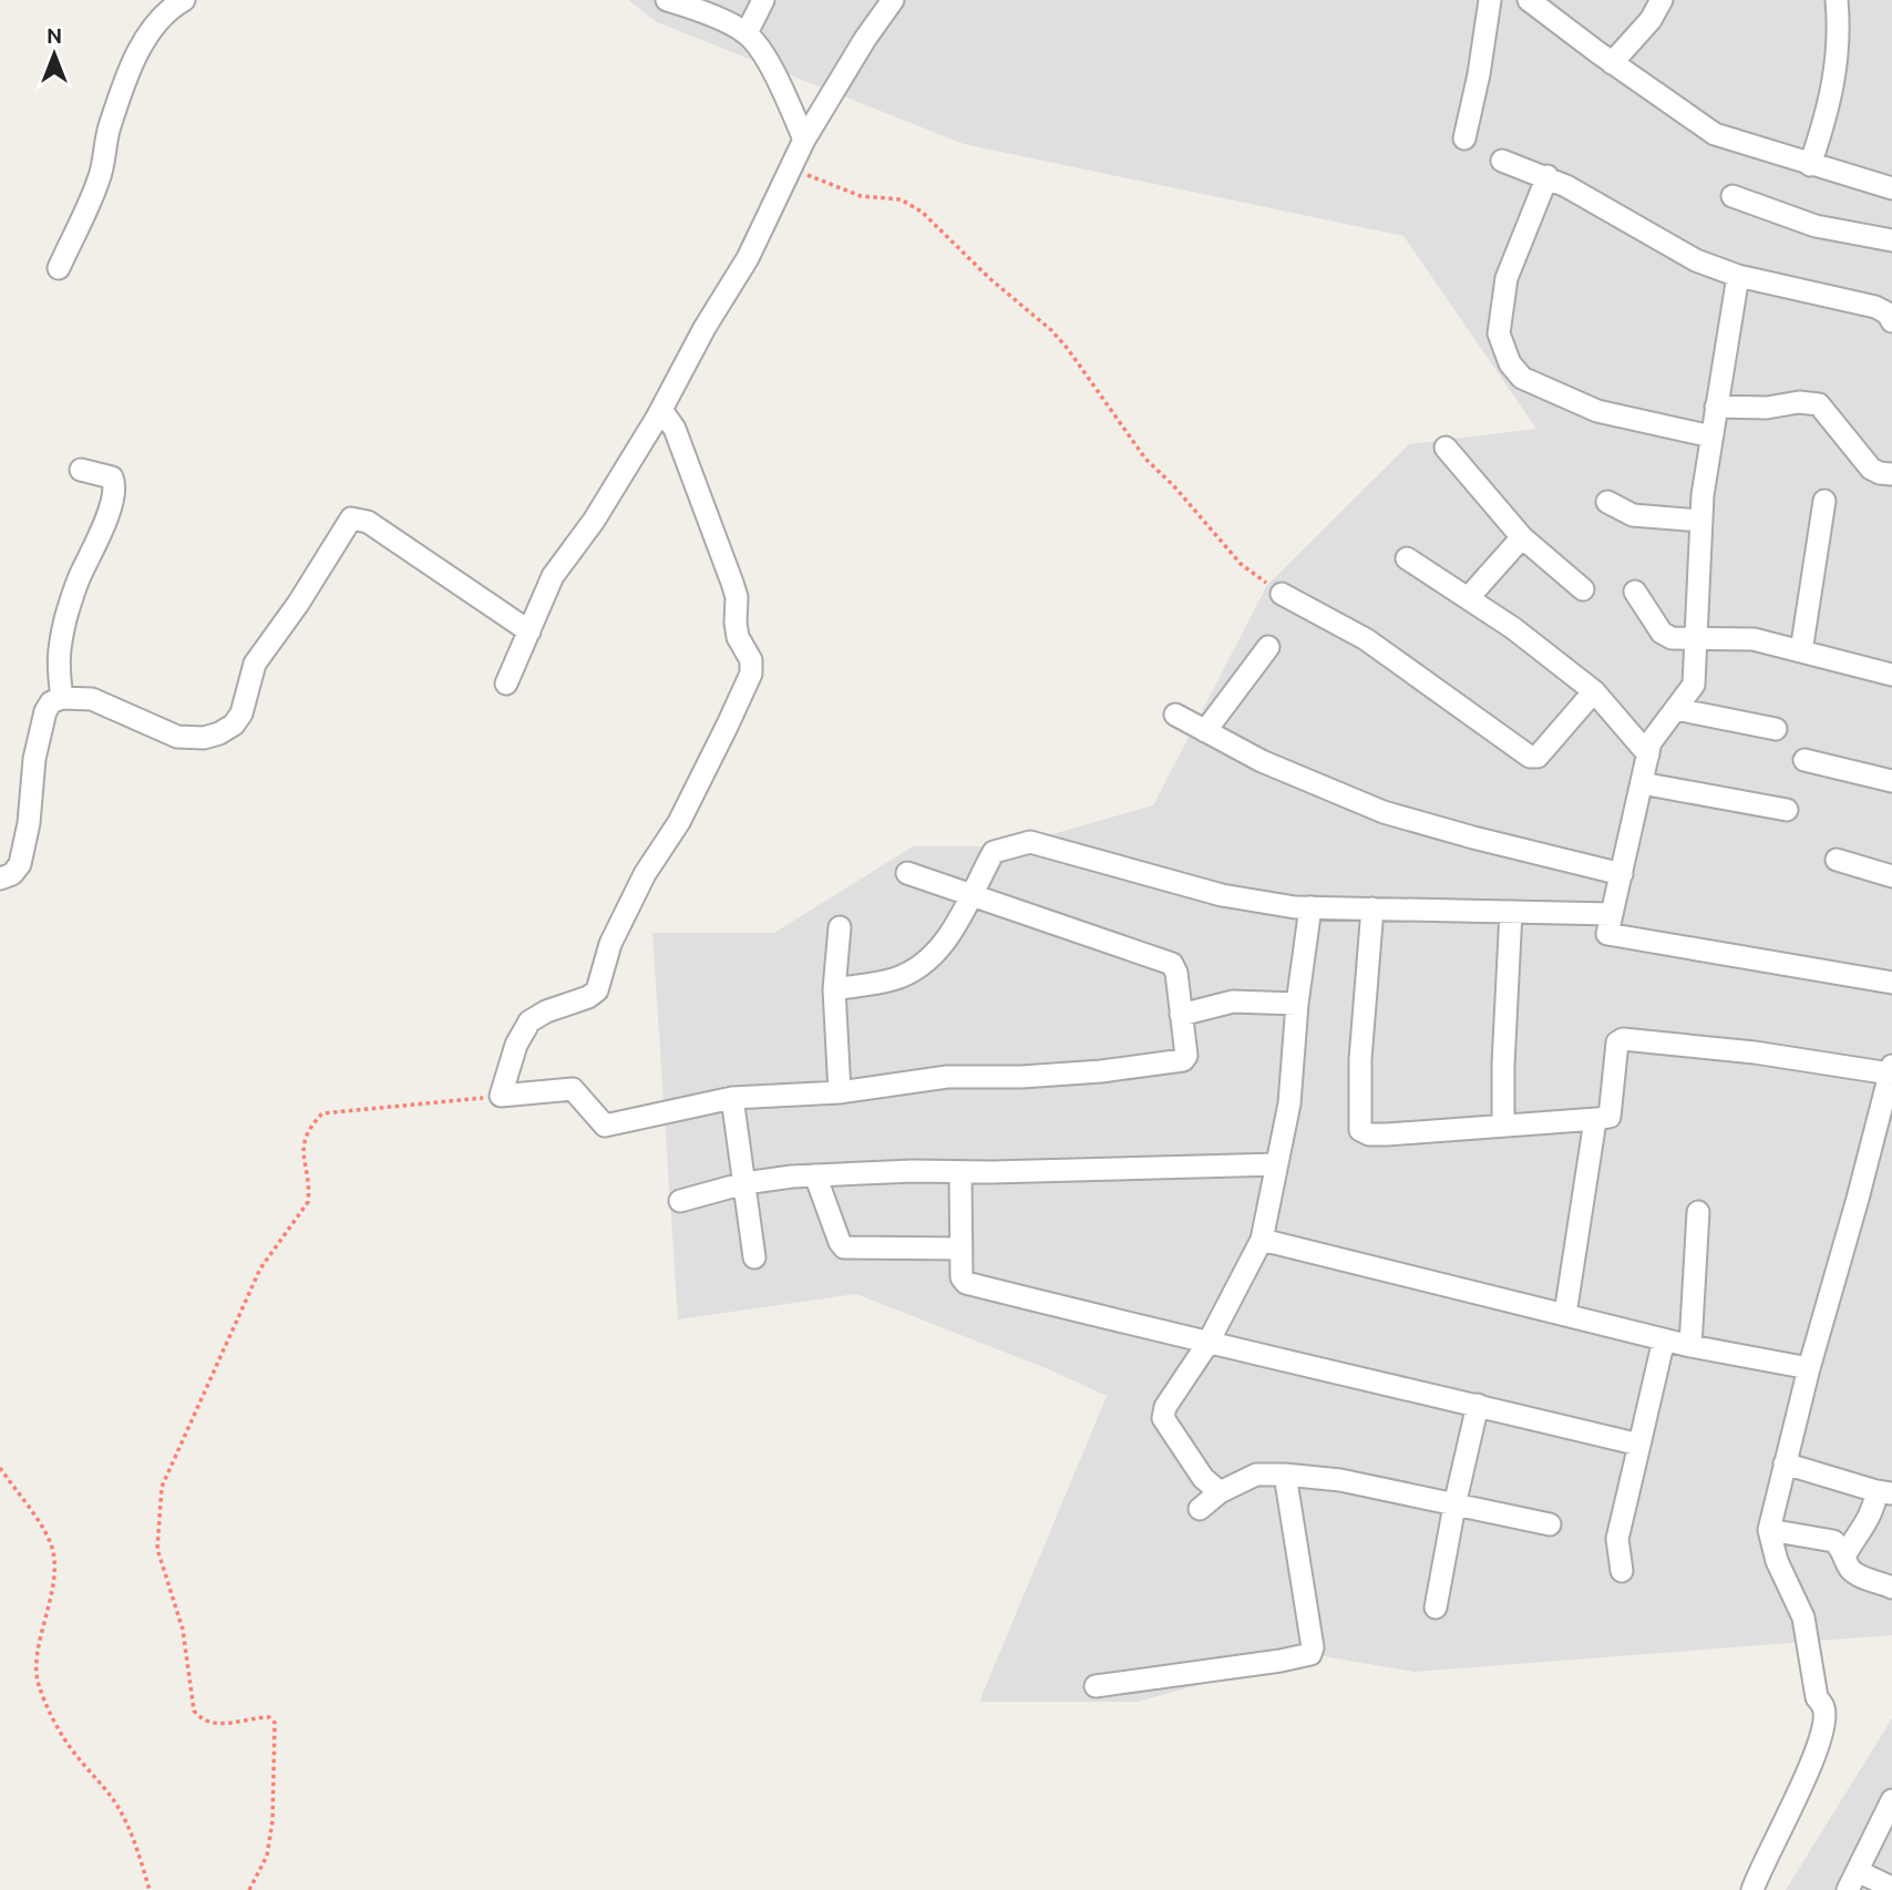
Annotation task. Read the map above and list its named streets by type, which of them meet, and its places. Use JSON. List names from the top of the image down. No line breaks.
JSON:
{"north":"top"}
